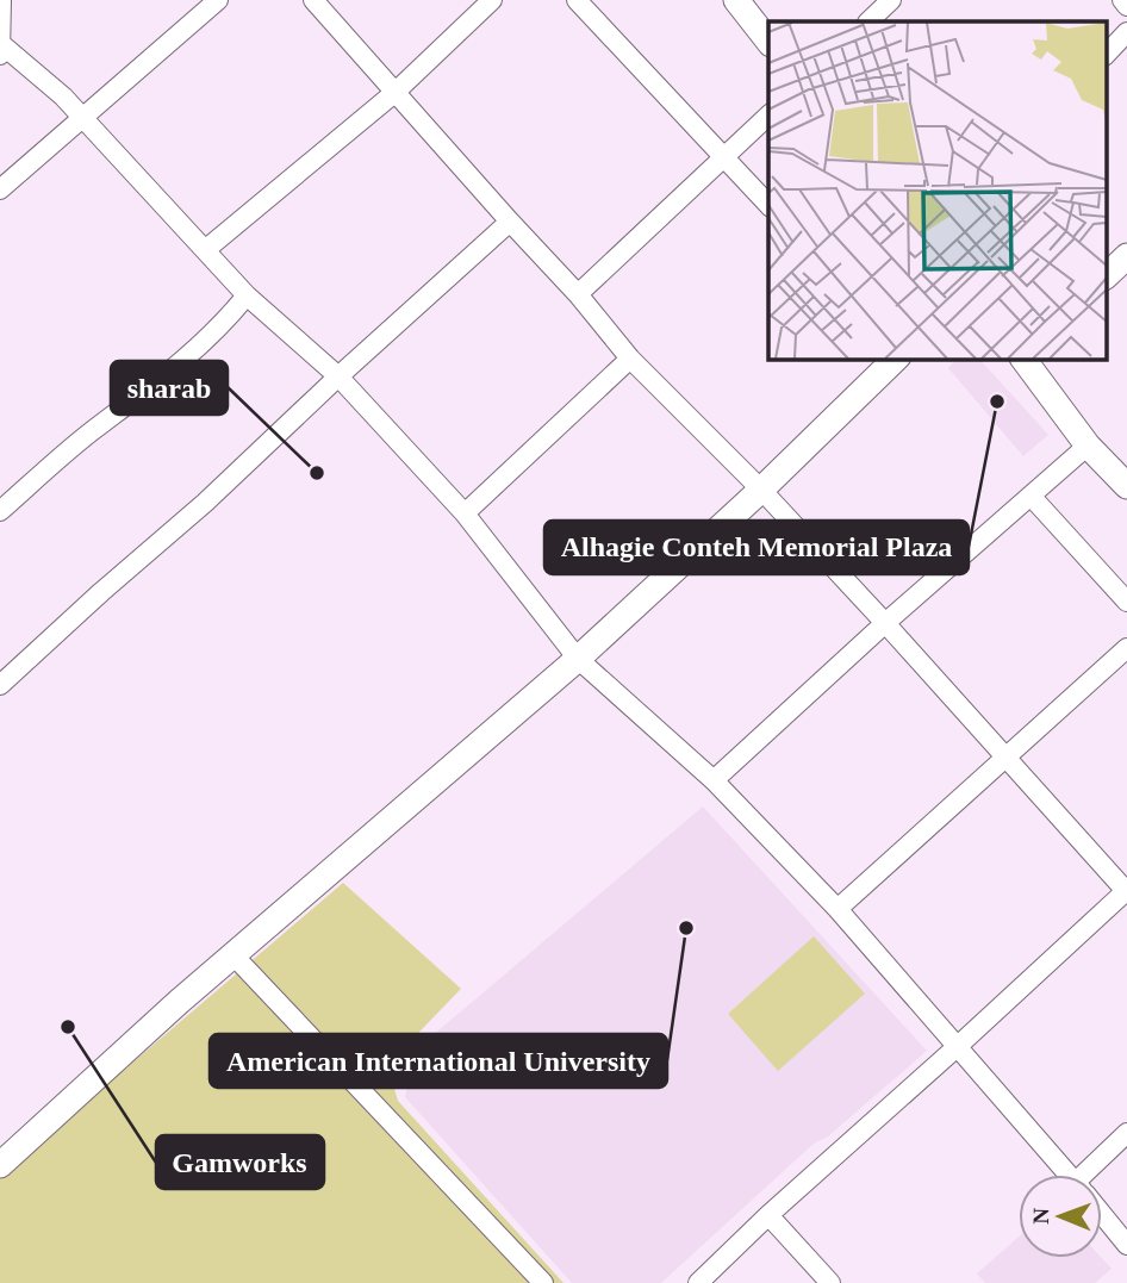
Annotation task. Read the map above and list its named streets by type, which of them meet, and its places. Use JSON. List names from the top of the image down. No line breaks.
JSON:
{"places":["Alhagie Conteh Memorial Plaza","sharab","American International University","Gamworks"],"north":"left"}
